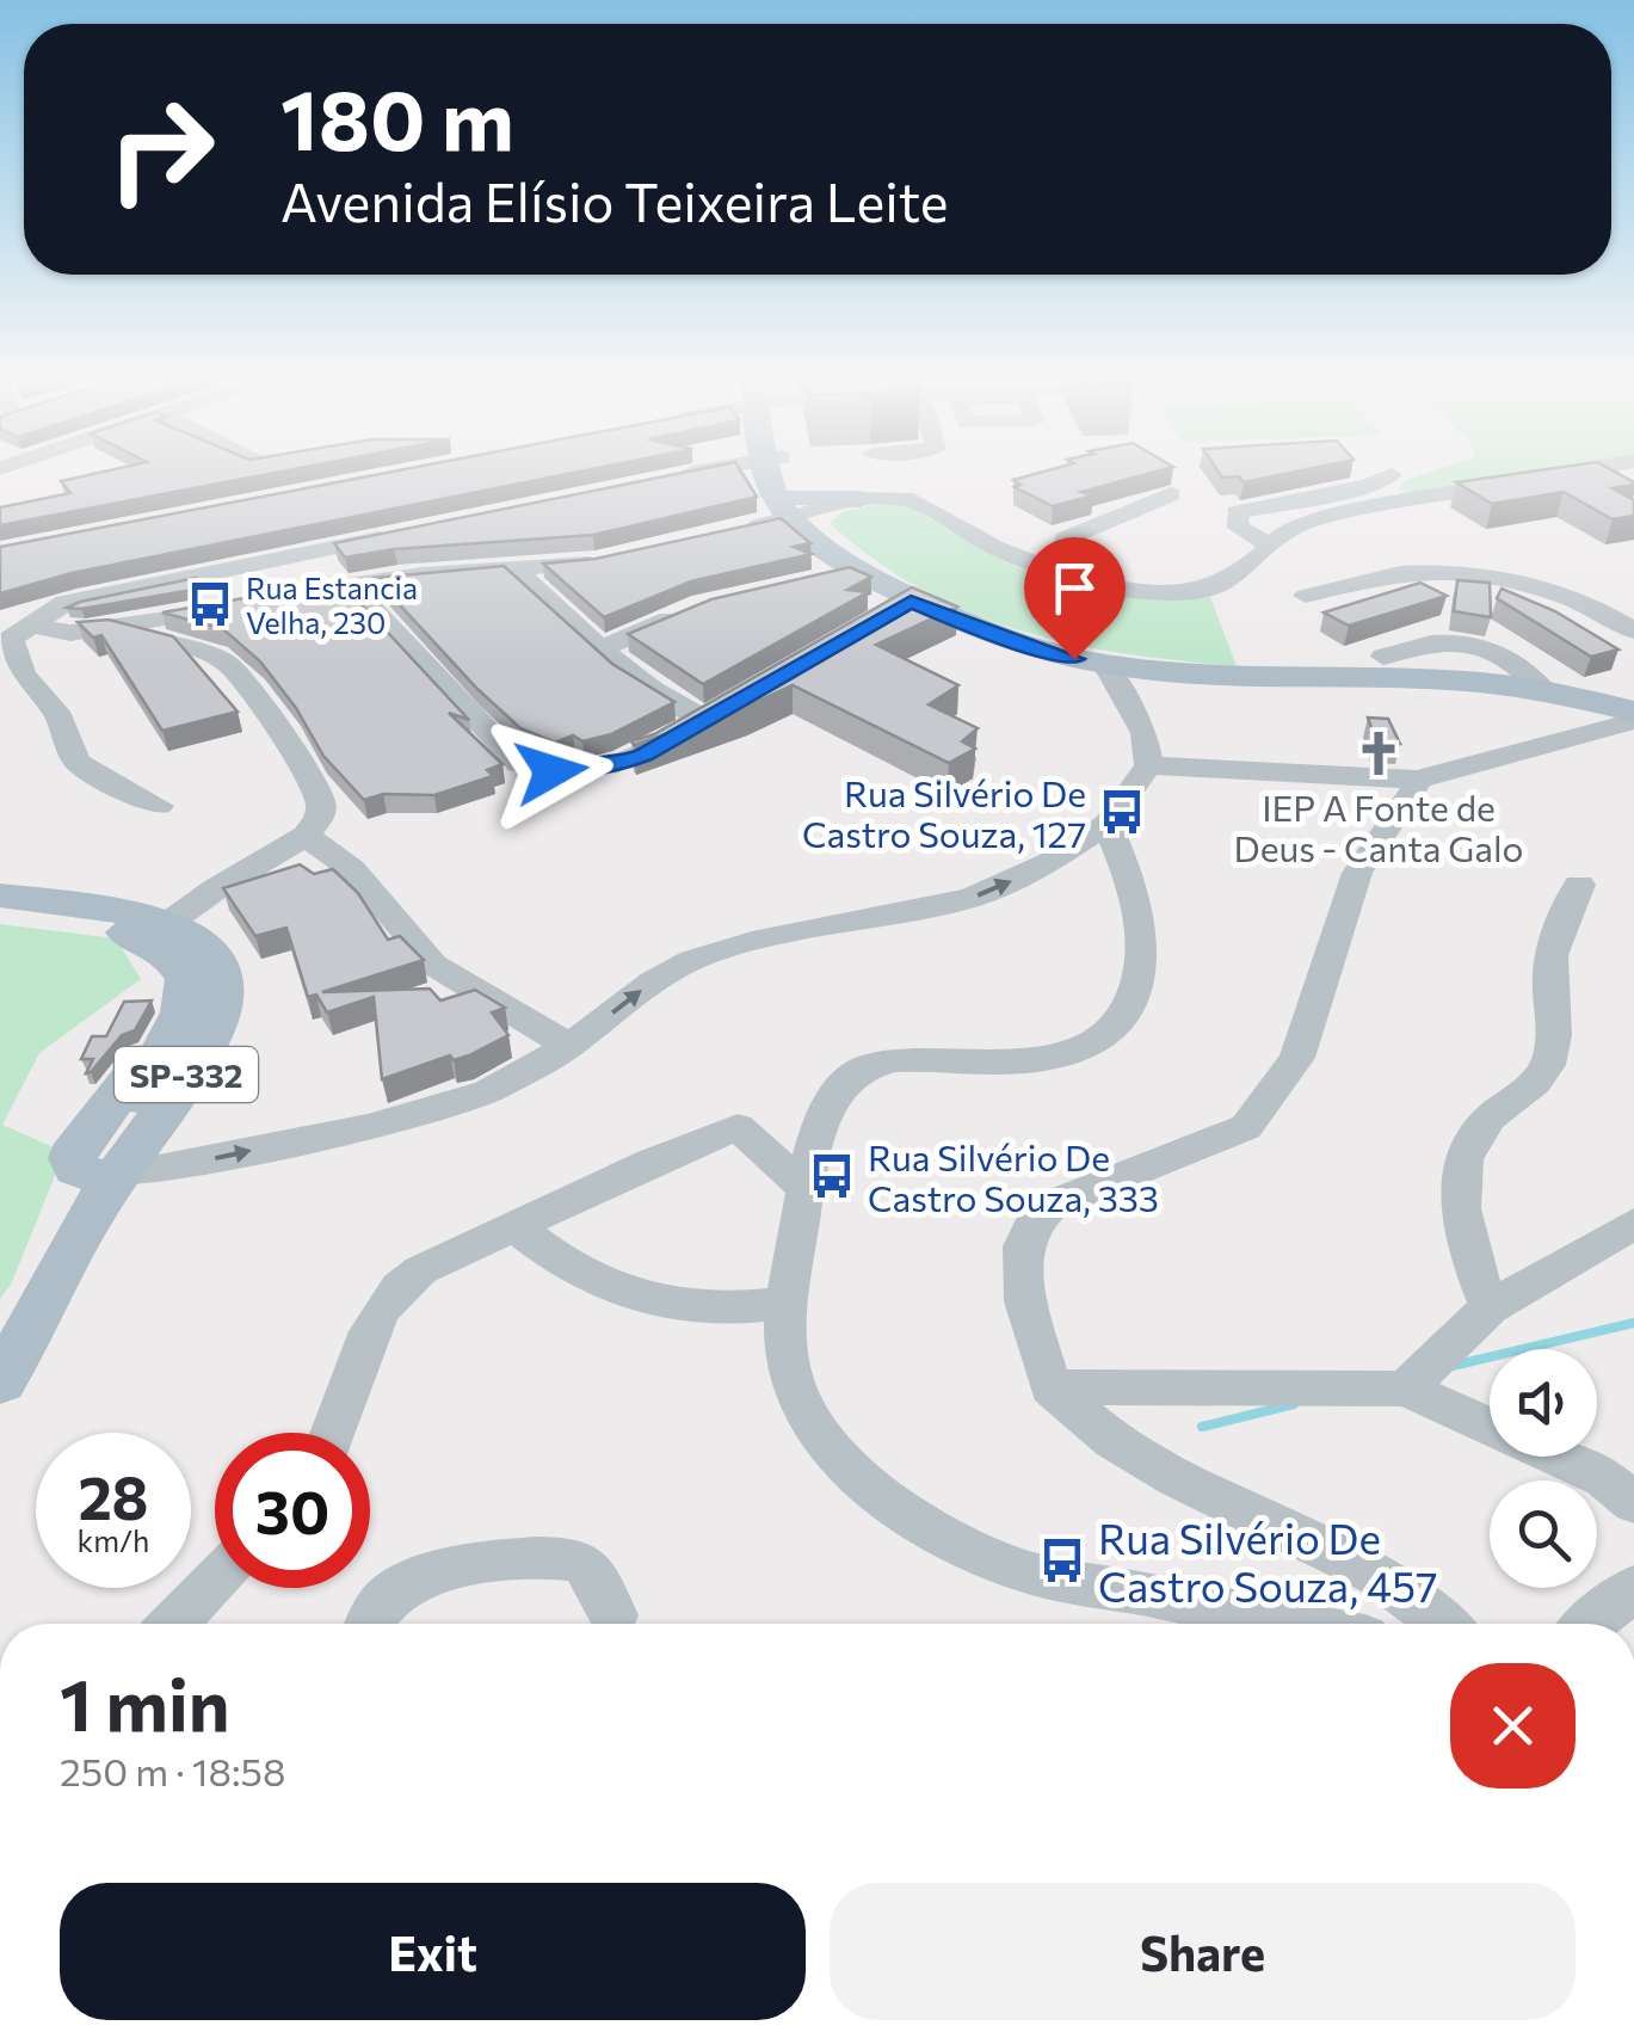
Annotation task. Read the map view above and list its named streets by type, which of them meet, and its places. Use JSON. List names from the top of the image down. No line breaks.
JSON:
{"streets":{"main road":["SP-332"]},"places":{"bus stop":["Rua Estancia Velha, 230","Rua Silvério De Castro Souza, 127","Rua Silvério De Castro Souza, 333","Rua Silvério De Castro Souza, 457"],"church":["IEP A Fonte de Deus - Canta Galo"]},"page":{"turn":["180 m","Avenida Elísio Teixeira Leite"],"speed":"28 km/h","limit":"30","heading":["1 min","250 m · 18:58"],"buttons":["Exit","Share"]}}
